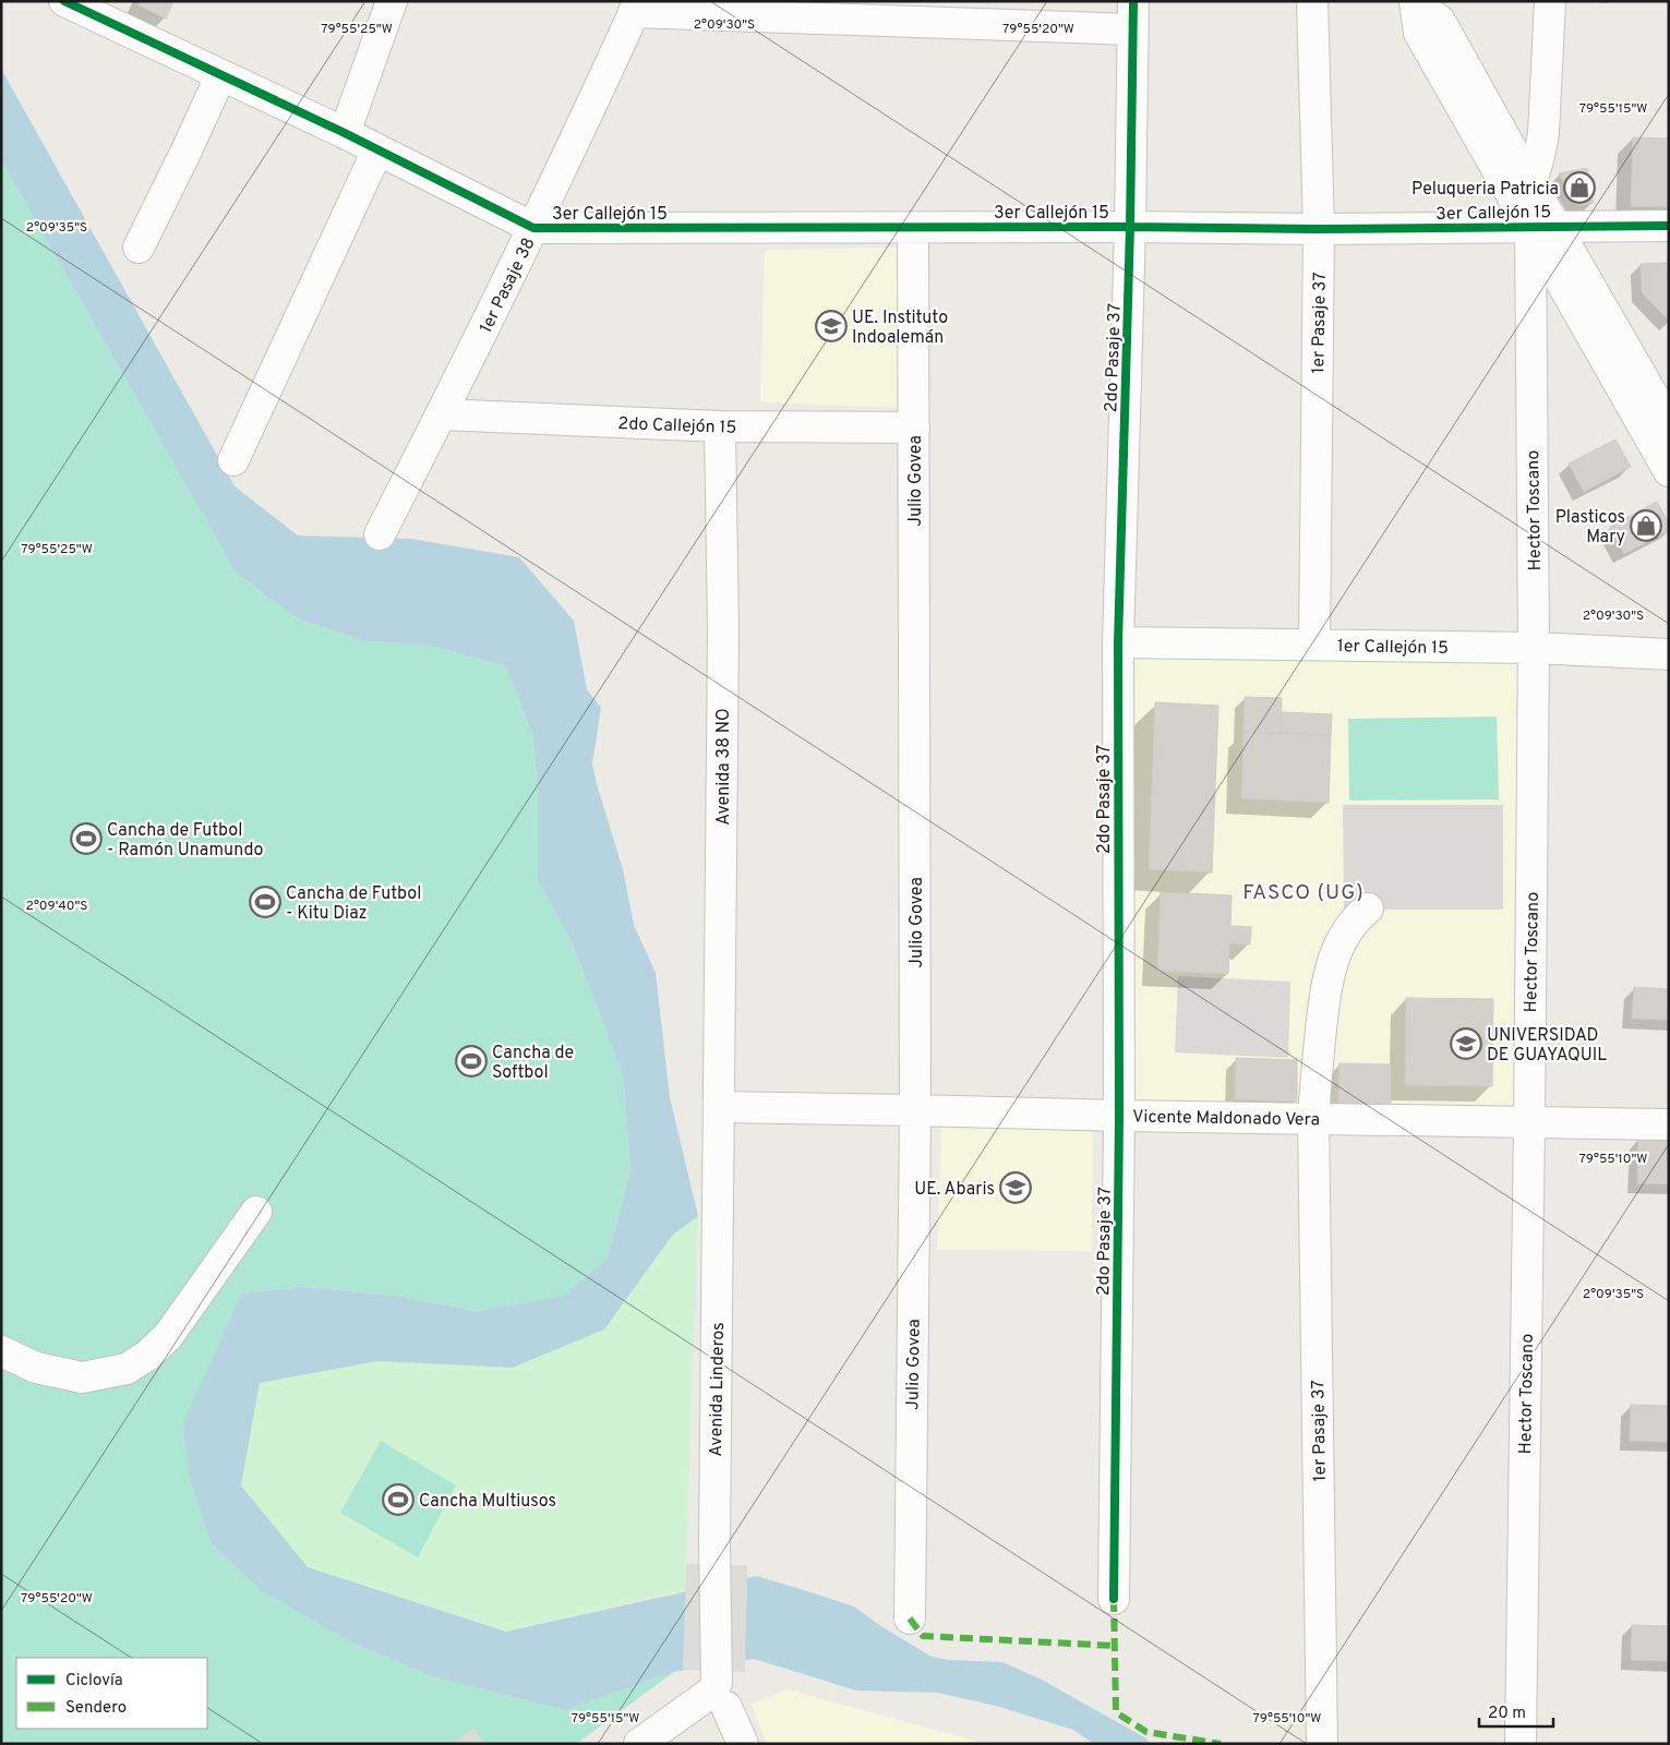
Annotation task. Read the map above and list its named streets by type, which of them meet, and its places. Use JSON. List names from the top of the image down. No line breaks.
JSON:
{"streets":{"street":["3er Callejón 15","1er Pasaje 38","1er Pasaje 37","2do Pasaje 37","2do Callejón 15","Julio Govea","Hector Toscano","1er Callejón 15","Avenida 38 NO","Vicente Maldonado Vera","Avenida Linderos"]},"crossings":[["3er Callejón 15","1er Pasaje 38"],["3er Callejón 15","1er Pasaje 37"],["3er Callejón 15","2do Pasaje 37"],["3er Callejón 15","Julio Govea"],["3er Callejón 15","Hector Toscano"],["1er Pasaje 38","2do Callejón 15"],["1er Pasaje 37","1er Callejón 15"],["1er Pasaje 37","Vicente Maldonado Vera"],["2do Pasaje 37","1er Callejón 15"],["2do Pasaje 37","Vicente Maldonado Vera"],["2do Callejón 15","Julio Govea"],["2do Callejón 15","Avenida 38 NO"],["Julio Govea","Vicente Maldonado Vera"],["Hector Toscano","1er Callejón 15"],["Hector Toscano","Vicente Maldonado Vera"],["Avenida 38 NO","Vicente Maldonado Vera"],["Avenida 38 NO","Avenida Linderos"],["Vicente Maldonado Vera","Avenida Linderos"]],"districts":["FASCO (UG)"],"places":{"shop":["Peluqueria Patricia","Plasticos Mary"],"school or university":["UE. Instituto Indoalemán","UNIVERSIDAD DE GUAYAQUIL","UE. Abaris"],"sports":["Cancha de Futbol - Ramón Unamundo","Cancha de Futbol - Kitu Diaz","Cancha de Softbol","Cancha Multiusos"]},"legend":["Ciclovía","Sendero"],"scale_bar":"20 m","coordinates":["2°09'30\"S","79°55'25\"W","79°55'20\"W","79°55'15\"W","2°09'35\"S","2°09'40\"S","79°55'10\"W"]}
